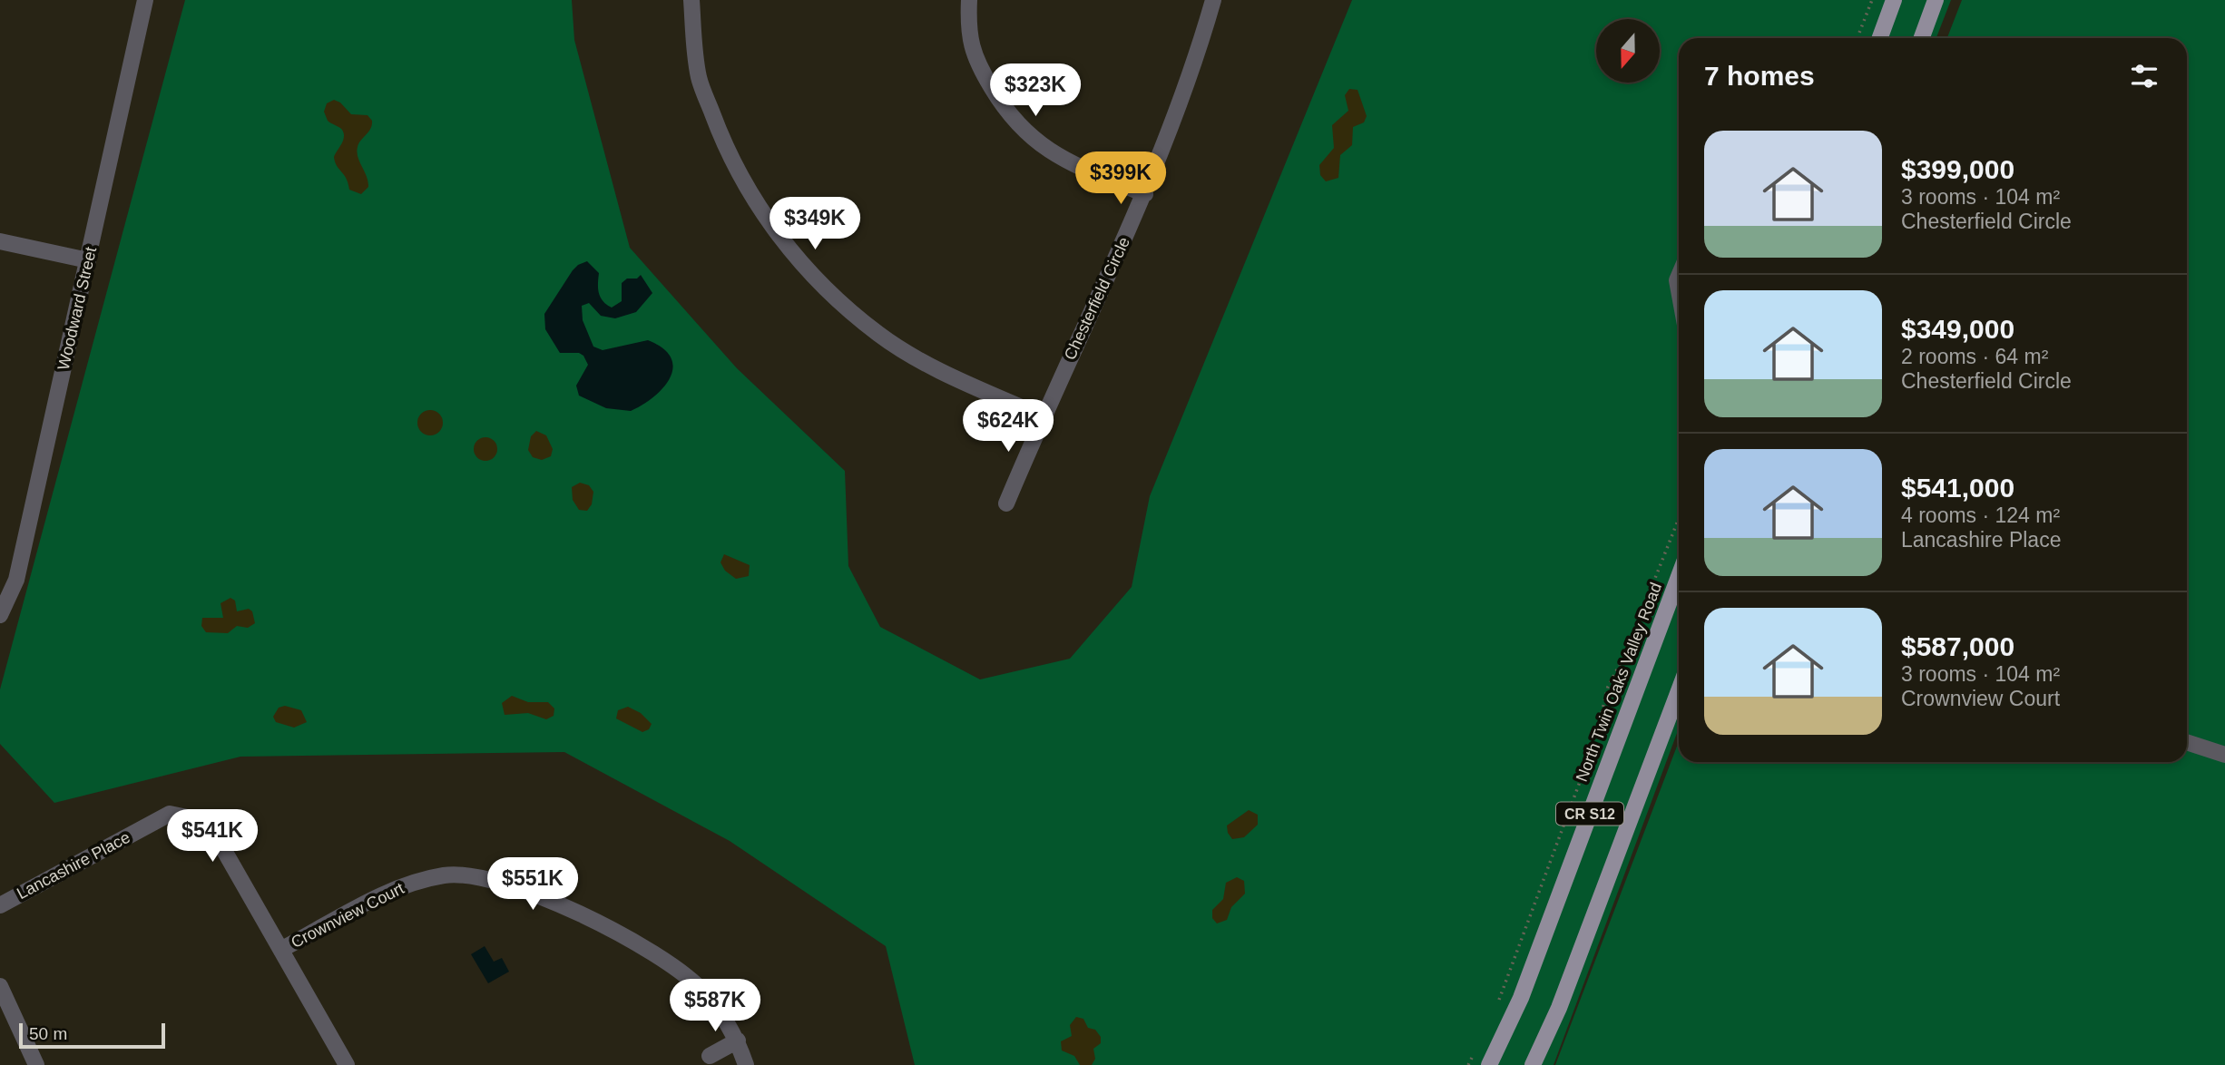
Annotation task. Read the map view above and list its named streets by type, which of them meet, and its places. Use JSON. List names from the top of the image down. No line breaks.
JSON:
{"streets":{"main road":["North Twin Oaks Valley Road","CR S12"],"street":["Chesterfield Circle","Woodward Street","Lancashire Place","Crownview Court"]},"crossings":[["Lancashire Place","Crownview Court"]],"scale_bar":"50 m","north":"bottom","page":{"heading":"7 homes","price":["$323K","$399K","$349K","$624K","$541K","$551K","$587K"],"list":[{"name":"$399,000","note":"3 rooms · 104 m² · Chesterfield Circle"},{"name":"$349,000","note":"2 rooms · 64 m² · Chesterfield Circle"},{"name":"$541,000","note":"4 rooms · 124 m² · Lancashire Place"},{"name":"$587,000","note":"3 rooms · 104 m² · Crownview Court"}],"scale":"50 m"}}
